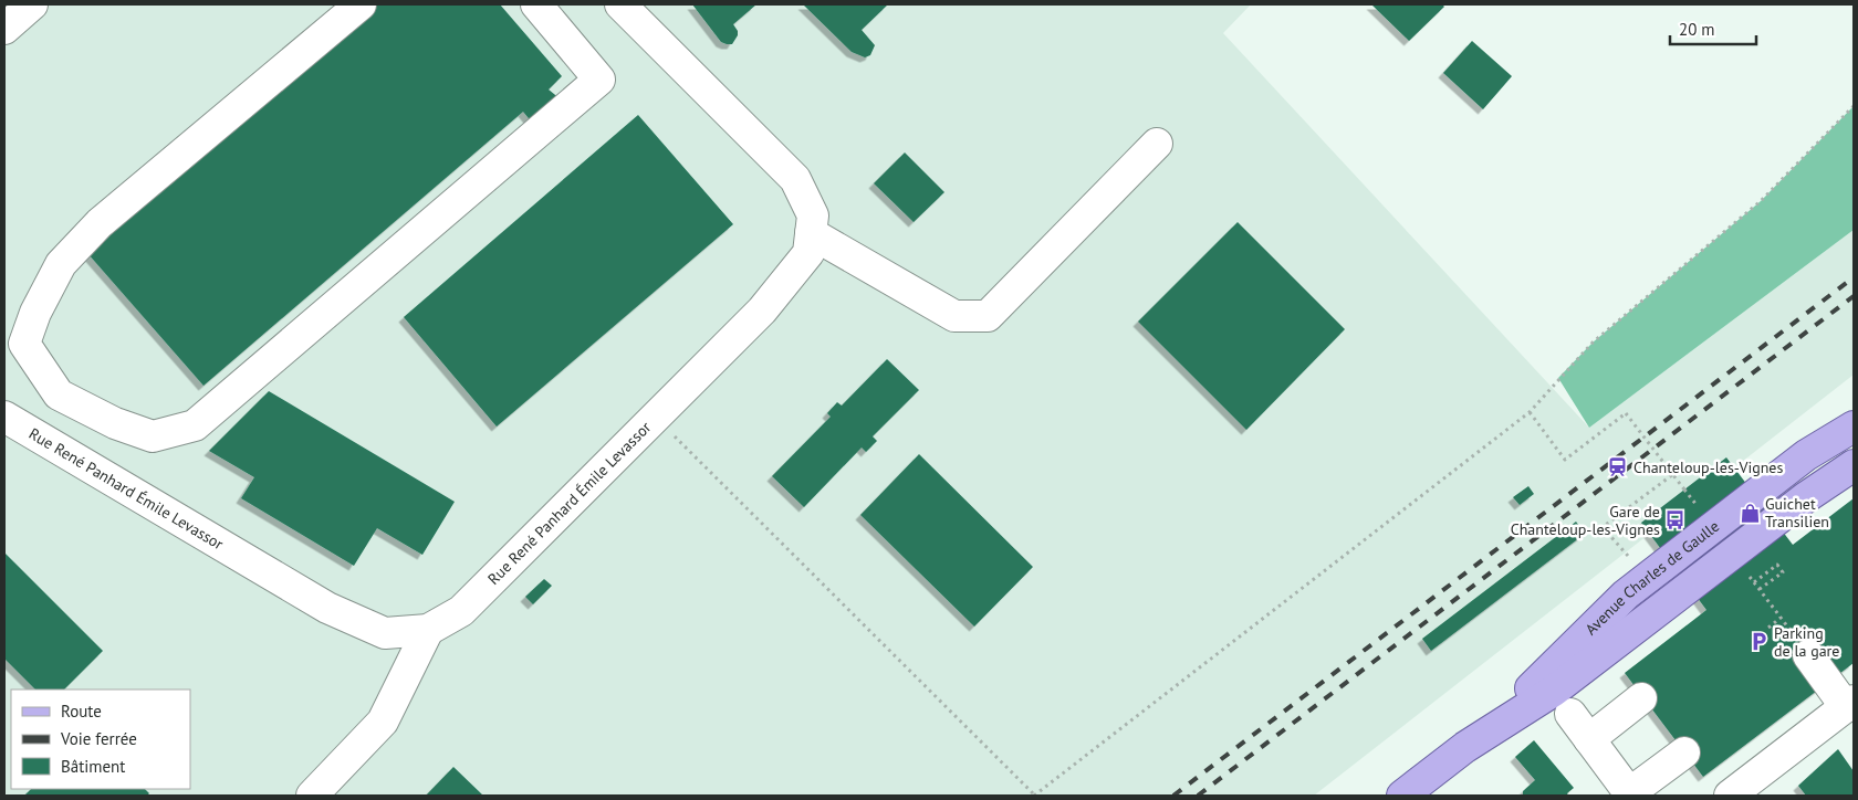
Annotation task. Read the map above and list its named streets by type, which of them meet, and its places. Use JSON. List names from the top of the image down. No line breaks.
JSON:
{"streets":{"main road":["Avenue Charles de Gaulle"],"street":["Rue René Panhard Émile Levassor"]},"places":{"station":["Chanteloup-les-Vignes"],"shop":["Guichet Transilien"],"bus stop":["Gare de Chanteloup-les-Vignes"],"parking":["Parking de la gare"]},"legend":["Route","Voie ferrée","Bâtiment"],"scale_bar":"20 m"}
